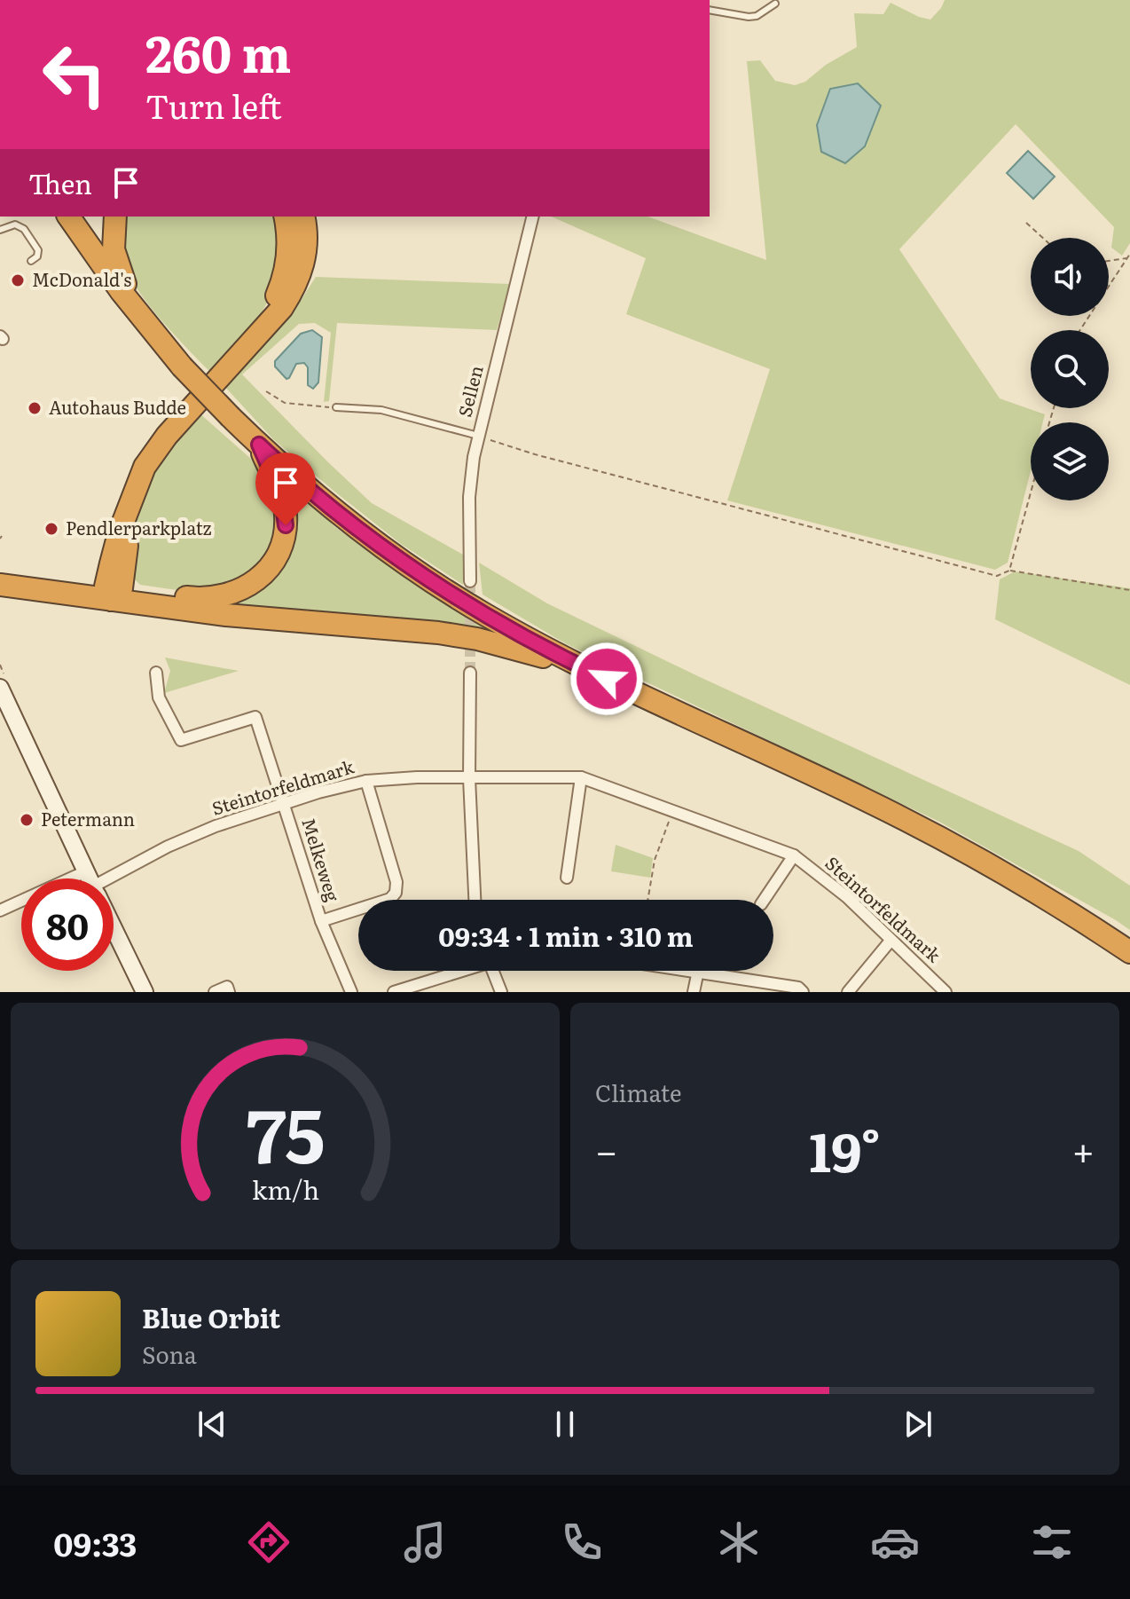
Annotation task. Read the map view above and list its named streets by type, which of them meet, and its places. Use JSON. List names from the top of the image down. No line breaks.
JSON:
{"streets":{"street":["Sellen","Steintorfeldmark","Melkeweg"]},"crossings":[["Steintorfeldmark","Melkeweg"]],"places":["McDonald's","Autohaus Budde","Pendlerparkplatz","Petermann"],"page":{"turn":["260 m","Turn left"],"then":"Then","limit":"80","trip":"09:34 · 1 min · 310 m","tile":"Climate","heat":["−","19°","+"],"song":["Blue Orbit","Sona"],"tabs":"09:33","gauge":["75","km/h"]}}
